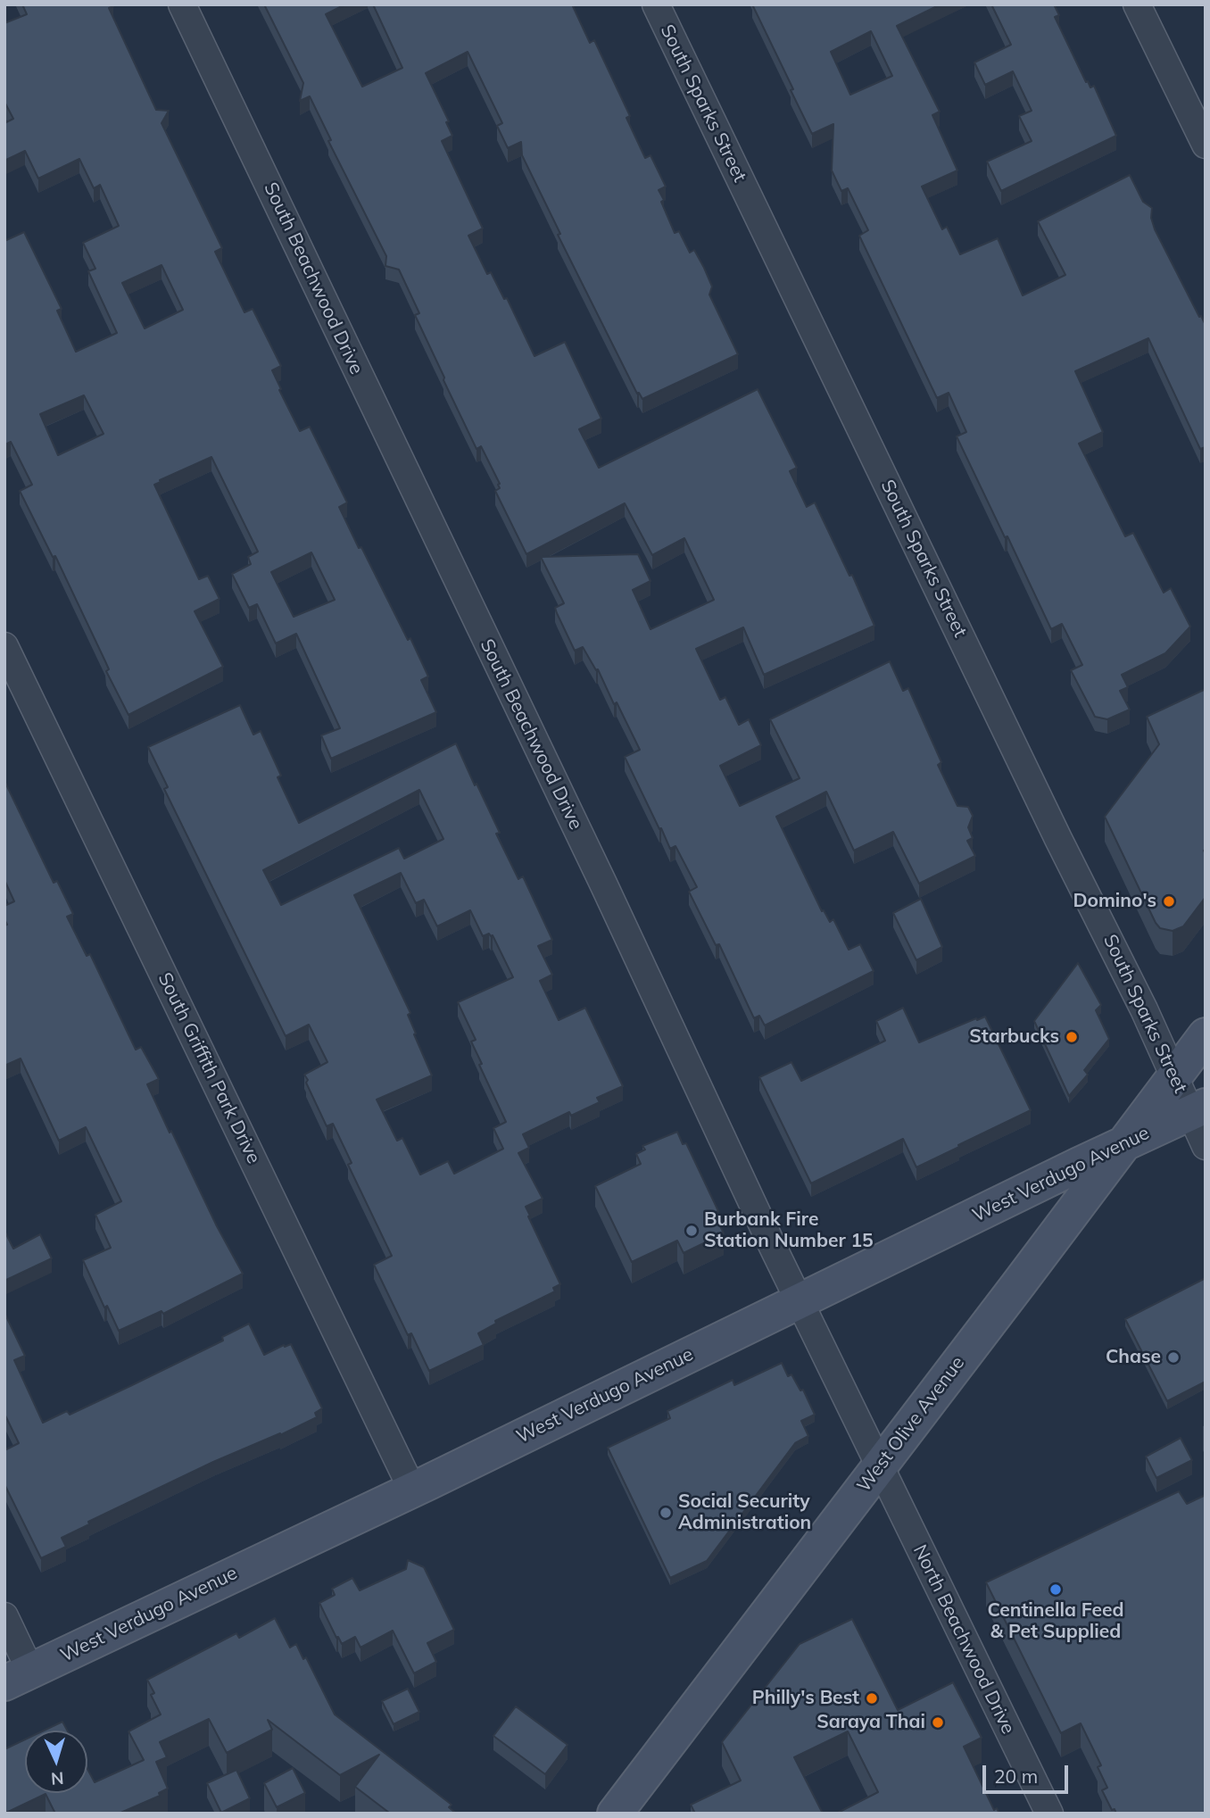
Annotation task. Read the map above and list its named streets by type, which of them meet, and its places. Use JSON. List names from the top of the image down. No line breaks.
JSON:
{"streets":{"main road":["West Verdugo Avenue","West Olive Avenue"],"street":["South Sparks Street","South Beachwood Drive","South Griffith Park Drive","North Beachwood Drive"]},"crossings":[["South Sparks Street","West Verdugo Avenue"],["South Sparks Street","West Olive Avenue"],["South Beachwood Drive","West Verdugo Avenue"],["South Beachwood Drive","West Olive Avenue"],["South Beachwood Drive","North Beachwood Drive"],["South Griffith Park Drive","West Verdugo Avenue"],["West Verdugo Avenue","West Olive Avenue"],["West Olive Avenue","North Beachwood Drive"]],"places":["Domino's","Starbucks","Burbank Fire Station Number 15","Chase","Social Security Administration","Centinella Feed & Pet Supplied","Philly's Best","Saraya Thai"],"scale_bar":"20 m","north":"bottom"}
